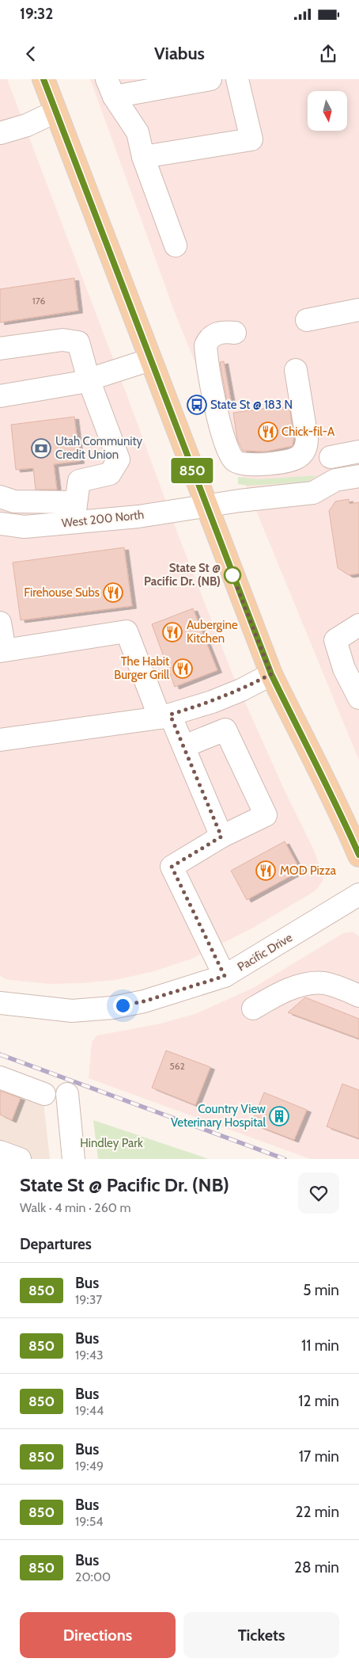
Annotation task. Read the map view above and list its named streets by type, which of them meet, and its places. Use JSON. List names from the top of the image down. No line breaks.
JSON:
{"streets":{"street":["West 200 North","Pacific Drive"]},"parks":["Hindley Park"],"places":{"bus stop":["State St @ 183 N"],"restaurant":["Chick-fil-A","Firehouse Subs","Aubergine Kitchen","The Habit Burger Grill","MOD Pizza"],"bank":["Utah Community Credit Union"],"other":["State St @ Pacific Dr. (NB)"],"building":["Country View Veterinary Hospital"]},"lines":["bus line 850"],"house_numbers":["176","562"],"north":"bottom","page":{"status":"19:32","header":"Viabus","on_map":"850","heading":[["State St @ Pacific Dr. (NB)","Walk · 4 min · 260 m"],"Departures"],"list":[{"mark":"850","name":"Bus","note":"19:37","value":"5 min"},{"mark":"850","name":"Bus","note":"19:43","value":"11 min"},{"mark":"850","name":"Bus","note":"19:44","value":"12 min"},{"mark":"850","name":"Bus","note":"19:49","value":"17 min"},{"mark":"850","name":"Bus","note":"19:54","value":"22 min"},{"mark":"850","name":"Bus","note":"20:00","value":"28 min"}],"buttons":["Directions","Tickets"]}}
